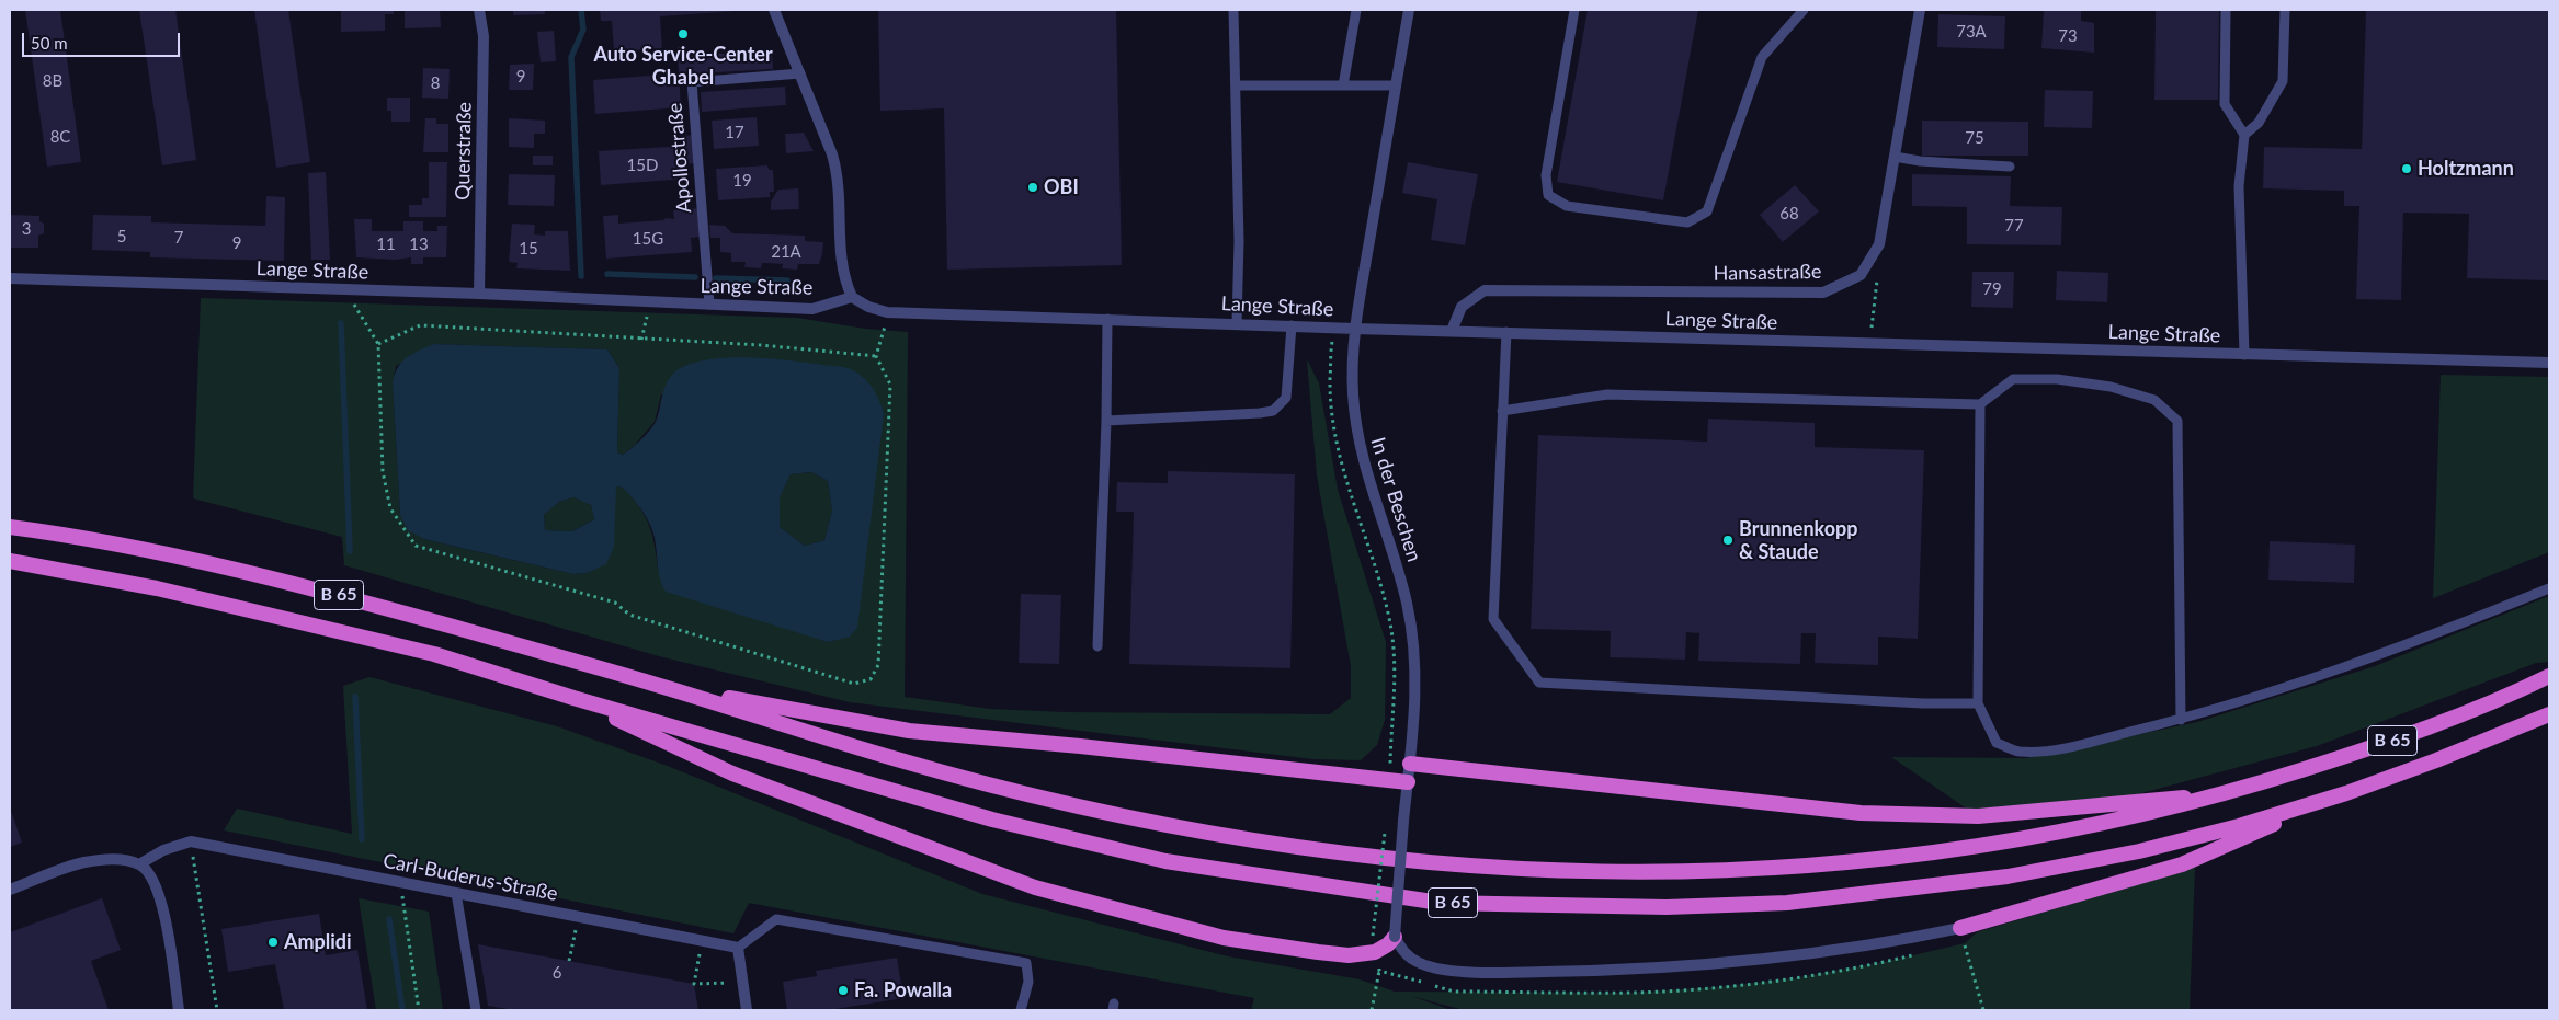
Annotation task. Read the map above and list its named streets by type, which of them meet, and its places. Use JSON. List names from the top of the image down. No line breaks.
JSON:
{"streets":{"highway":["B 65"],"street":["Querstraße","Lange Straße","Hansastraße","In der Beschen","Carl-Buderus-Straße"],"lane":["Apollostraße"]},"crossings":[["Querstraße","Lange Straße"],["Apollostraße","Lange Straße"],["Lange Straße","Hansastraße"],["Lange Straße","In der Beschen"]],"places":["Auto Service-Center Ghabel","Holtzmann","OBI","Brunnenkopp & Staude","Amplidi","Fa. Powalla"],"house_numbers":["73A","73","9","8B","8","17","8C","75","15D","19","68","77","3","5","7","15G","9","11","13","15","21A","79","6"],"scale_bar":"50 m"}
